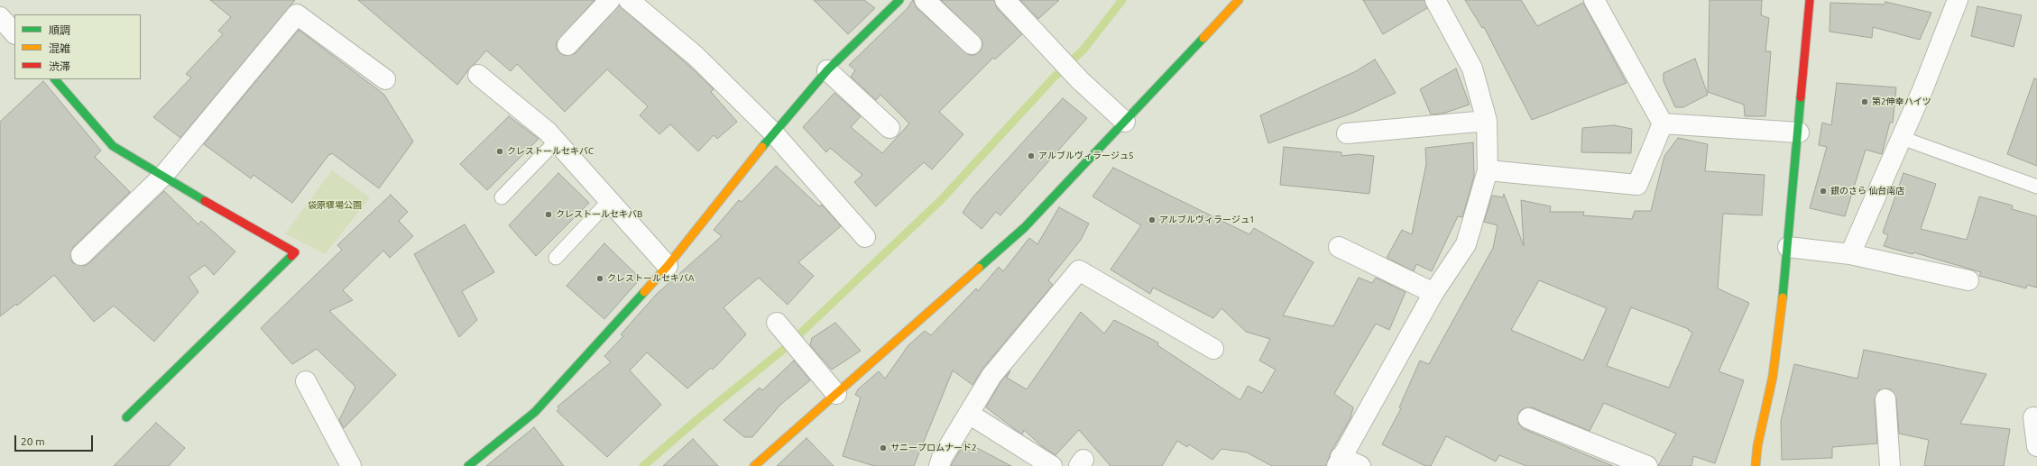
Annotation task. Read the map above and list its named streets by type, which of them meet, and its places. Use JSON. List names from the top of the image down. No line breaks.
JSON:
{"parks":["袋原堰場公園"],"places":["第2伸幸ハイツ","クレストールセキバC","アルブルヴィラージュ5","銀のさら 仙台南店","クレストールセキバB","アルブルヴィラージュ1","クレストールセキバA","サニープロムナード2"],"legend":["順調","混雑","渋滞"],"scale_bar":"20 m"}
